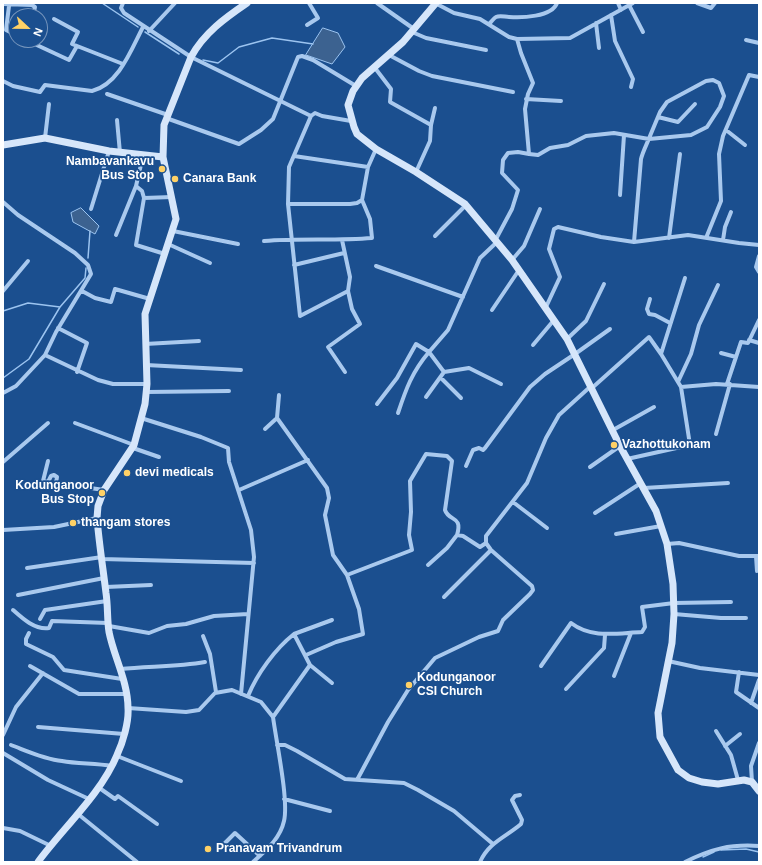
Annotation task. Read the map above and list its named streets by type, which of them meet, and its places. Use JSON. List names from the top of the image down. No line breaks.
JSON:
{"places":["Nambavankavu Bus Stop","Canara Bank","Vazhottukonam","devi medicals","Kodunganoor Bus Stop","thangam stores","Kodunganoor CSI Church","Pranavam Trivandrum"],"north":"right"}
